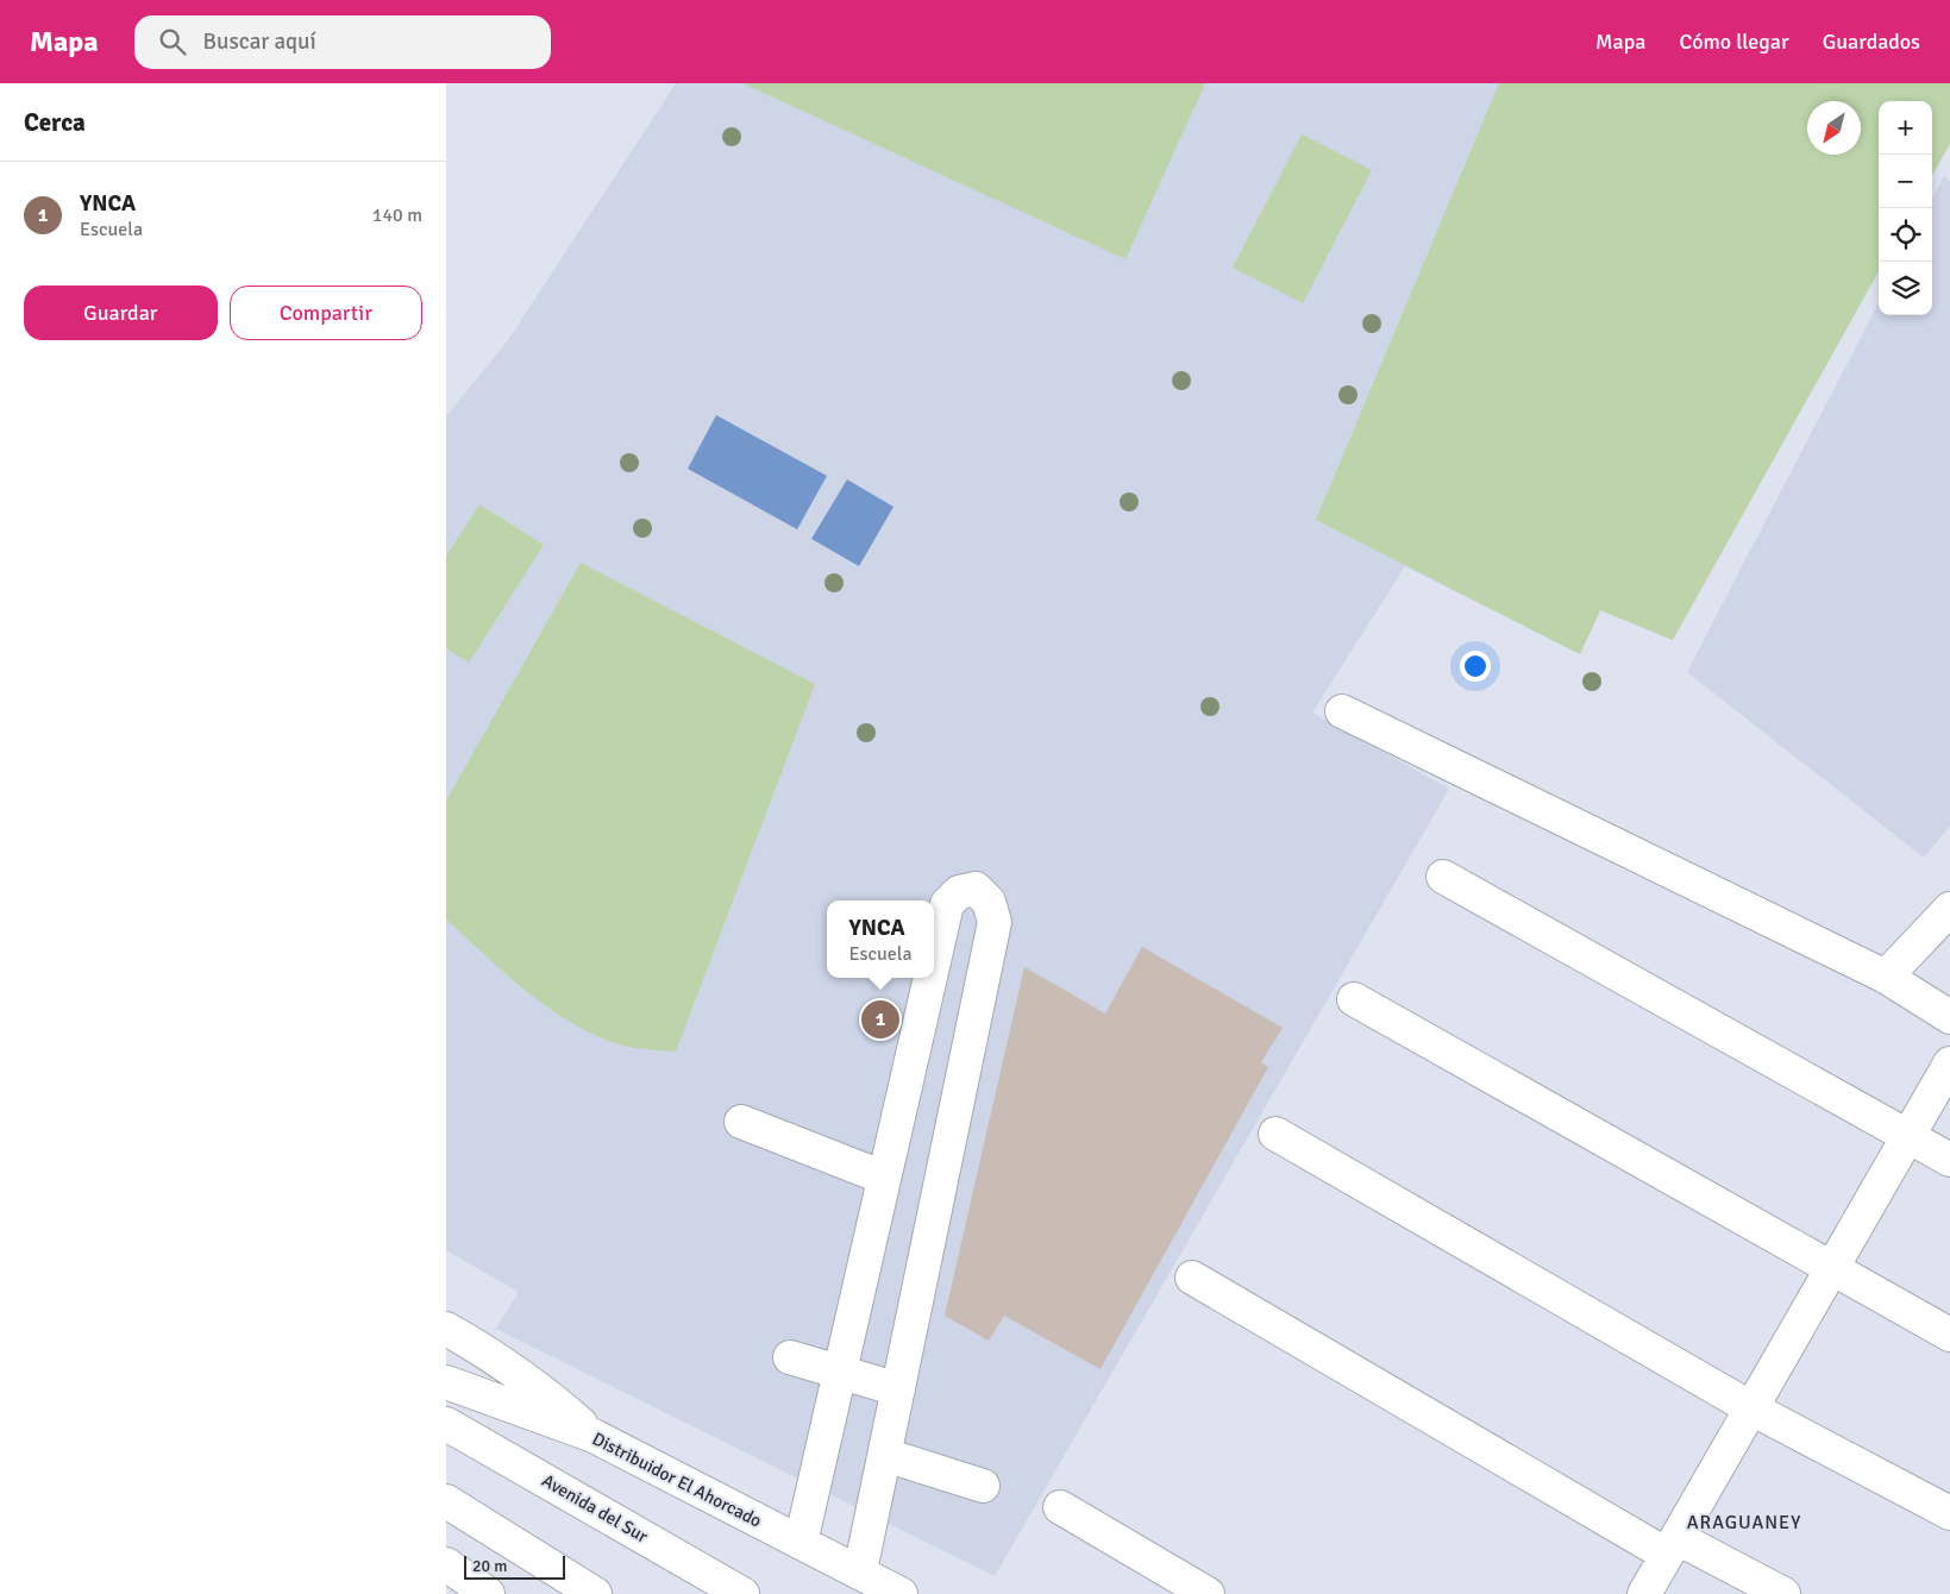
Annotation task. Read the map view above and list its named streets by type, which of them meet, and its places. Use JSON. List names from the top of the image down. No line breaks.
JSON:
{"streets":{"main road":["Distribuidor El Ahorcado","Avenida del Sur"]},"districts":["ARAGUANEY"],"scale_bar":"20 m","north":"bottom left","page":{"header":"Mapa","search":"Buscar aquí","nav":["Mapa","Cómo llegar","Guardados"],"heading":"Cerca","map_buttons":["+","−"],"list":[{"mark":"1","name":"YNCA","note":"Escuela","value":"140 m"}],"buttons":["Guardar","Compartir"],"popup":["YNCA","Escuela"],"pins":"1","scale":"20 m"}}
